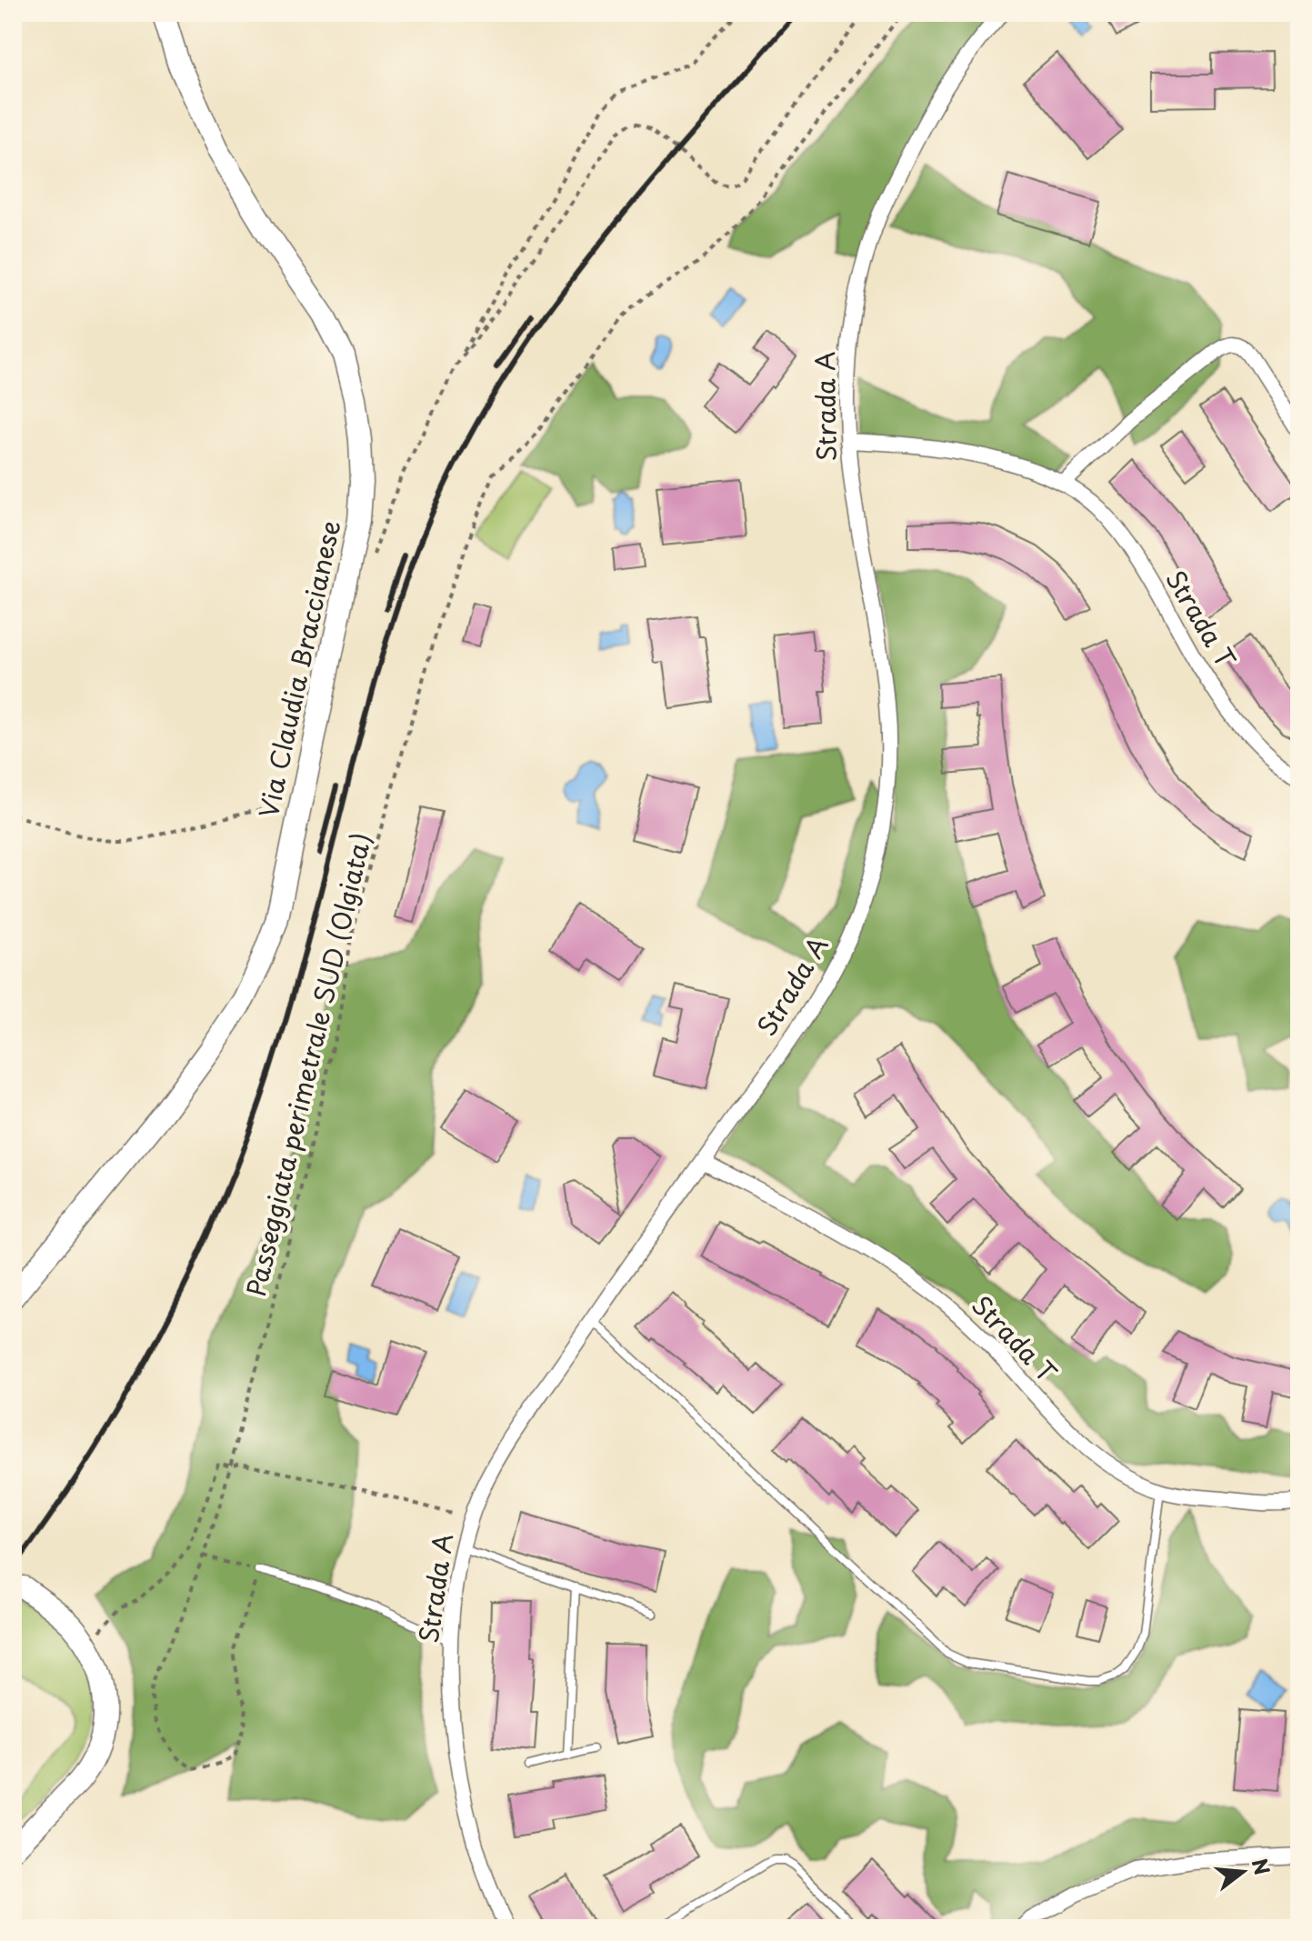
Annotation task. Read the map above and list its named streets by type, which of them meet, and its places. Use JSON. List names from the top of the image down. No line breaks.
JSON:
{"streets":{"main road":["Via Claudia Braccianese"],"street":["Strada A","Strada T"],"path":["Passeggiata perimetrale SUD (Olgiata)"]},"crossings":[["Strada A","Strada T"]],"north":"right"}
